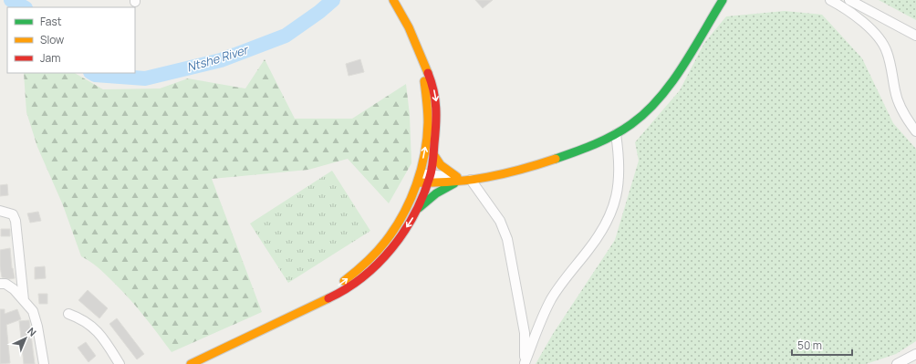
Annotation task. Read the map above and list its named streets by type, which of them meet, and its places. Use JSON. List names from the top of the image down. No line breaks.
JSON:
{"water":["Ntshe River"],"legend":["Fast","Slow","Jam"],"scale_bar":"50 m","north":"top right"}
